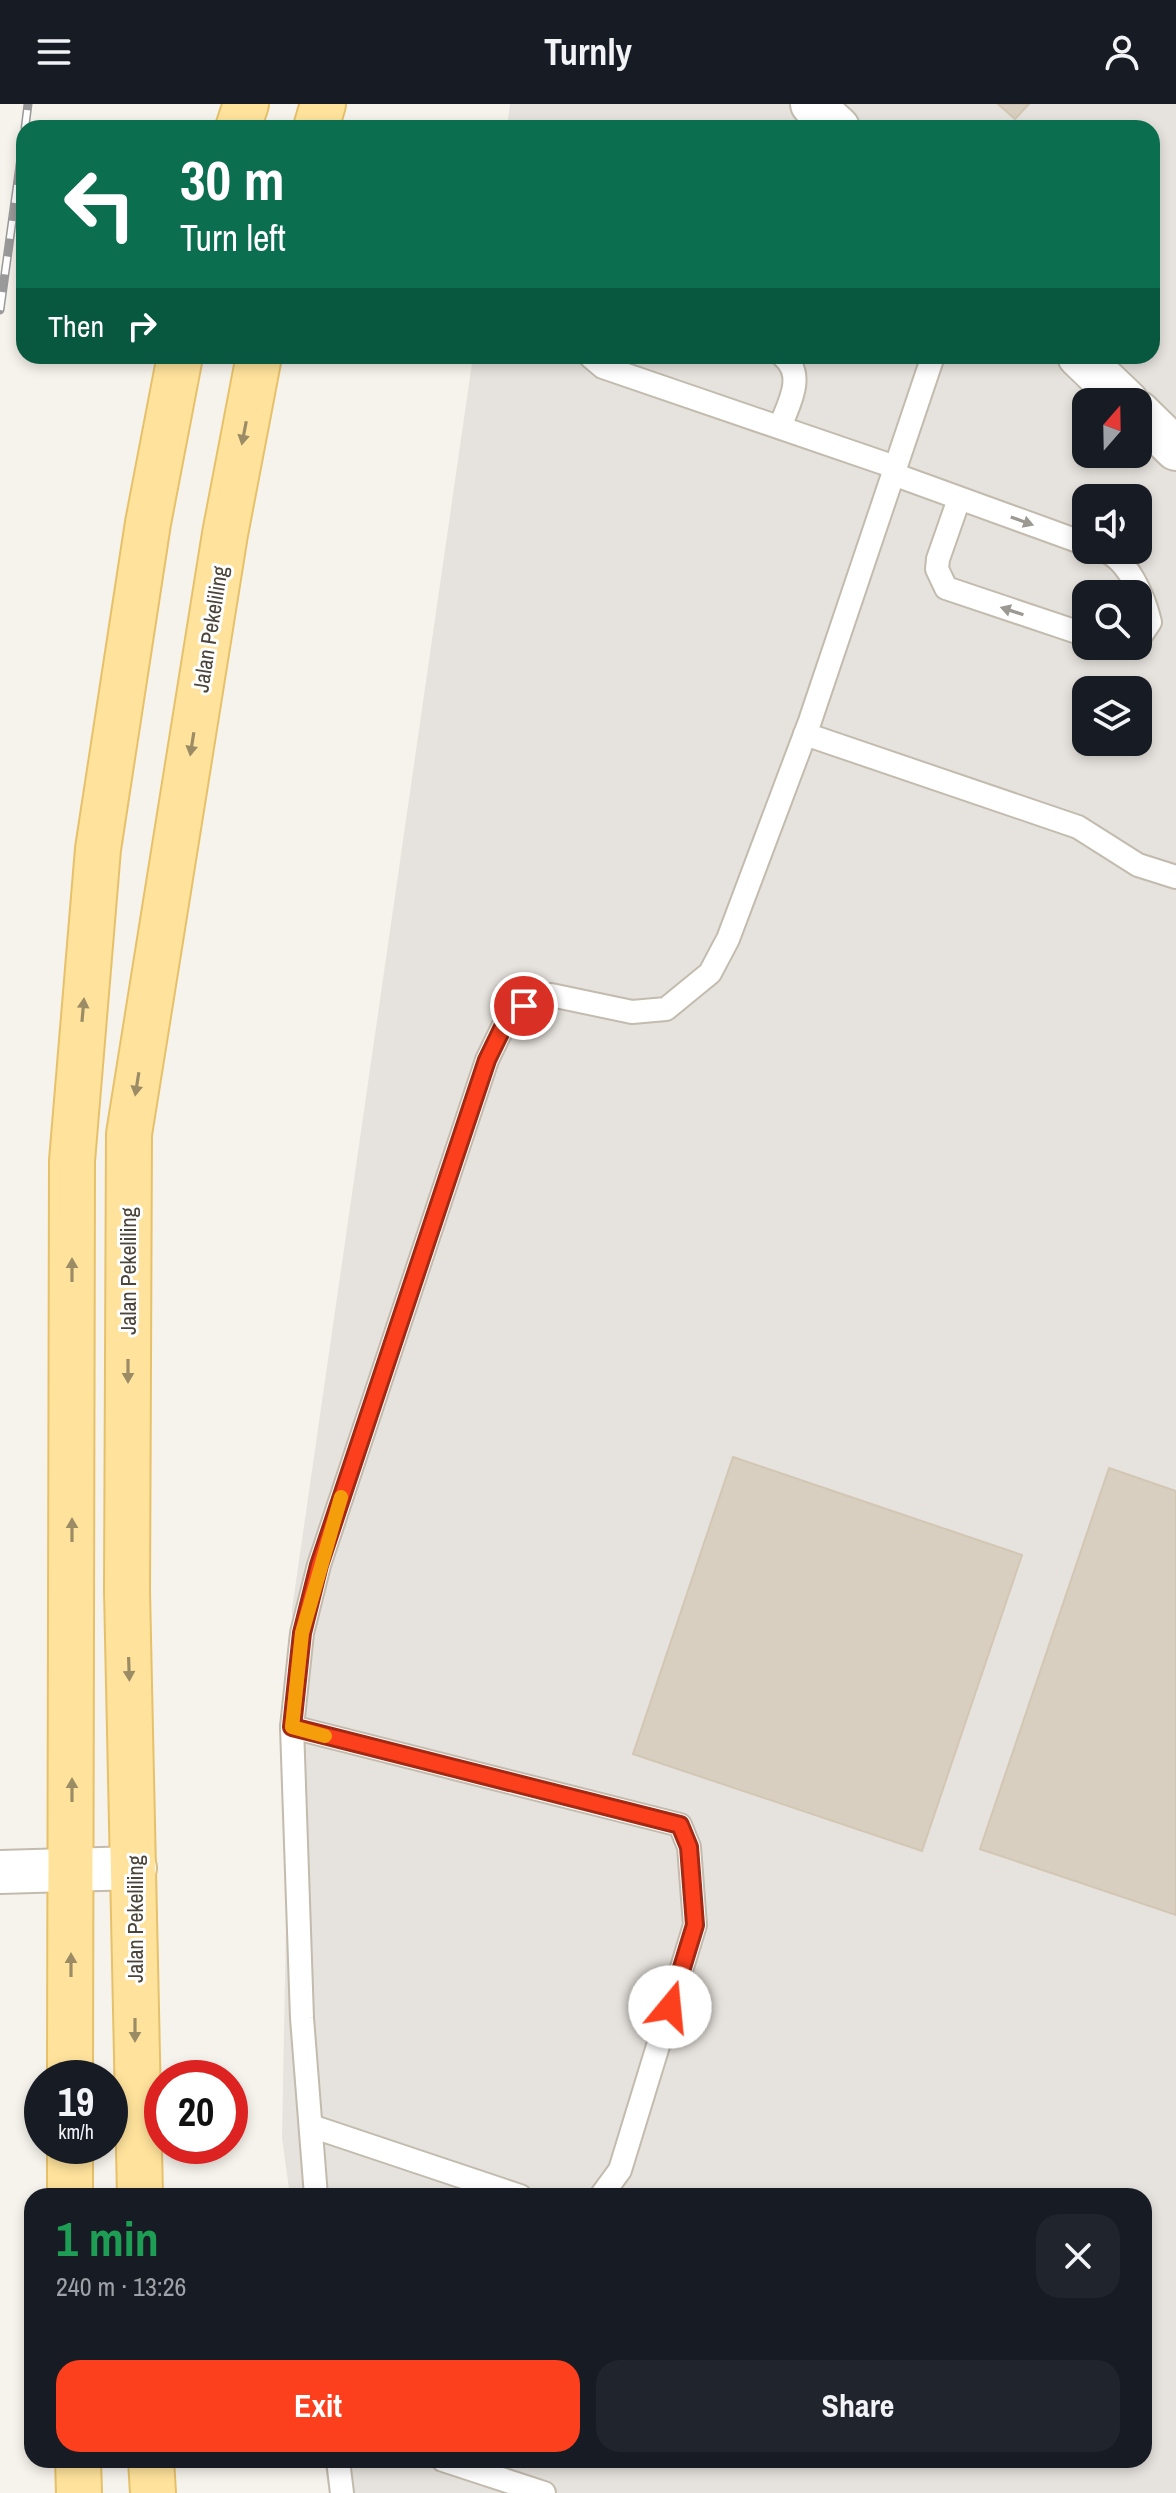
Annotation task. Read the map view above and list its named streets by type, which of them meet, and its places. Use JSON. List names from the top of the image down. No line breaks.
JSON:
{"streets":{"main road":["Jalan Pekeliling"]},"north":"top","page":{"header":"Turnly","turn":["30 m","Turn left"],"then":"Then","speed":"19 km/h","limit":"20","heading":["1 min","240 m · 13:26"],"buttons":["Exit","Share"]}}
